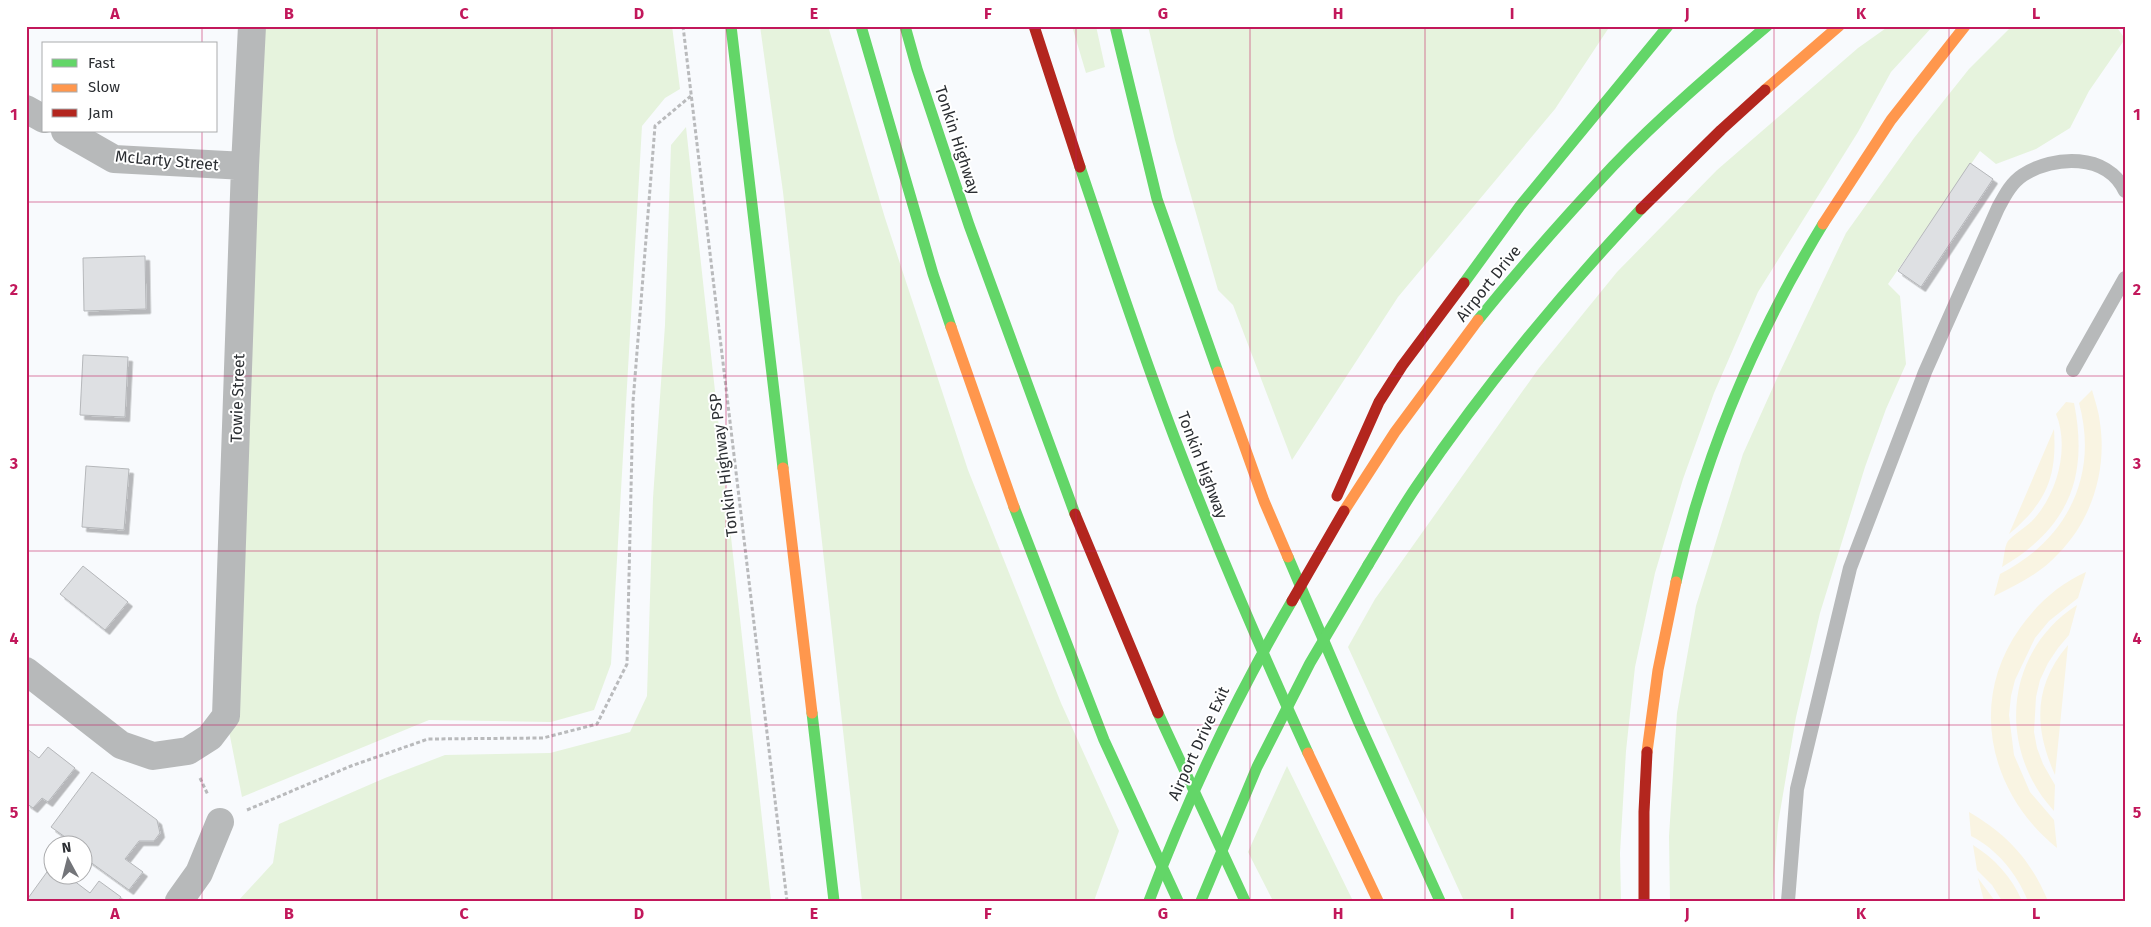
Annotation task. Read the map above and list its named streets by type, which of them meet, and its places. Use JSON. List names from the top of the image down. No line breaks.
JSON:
{"streets":{"highway":["Tonkin Highway","Airport Drive","Airport Drive Exit"],"street":["McLarty Street","Towie Street"],"path":["Tonkin Highway PSP"]},"crossings":[["McLarty Street","Towie Street"],["Airport Drive","Airport Drive Exit"]],"legend":["Fast","Slow","Jam"],"north":"top","grid":{"columns":["A","B","C","D","E","F","G","H","I","J","K","L"],"rows":["1","2","3","4","5"]}}
